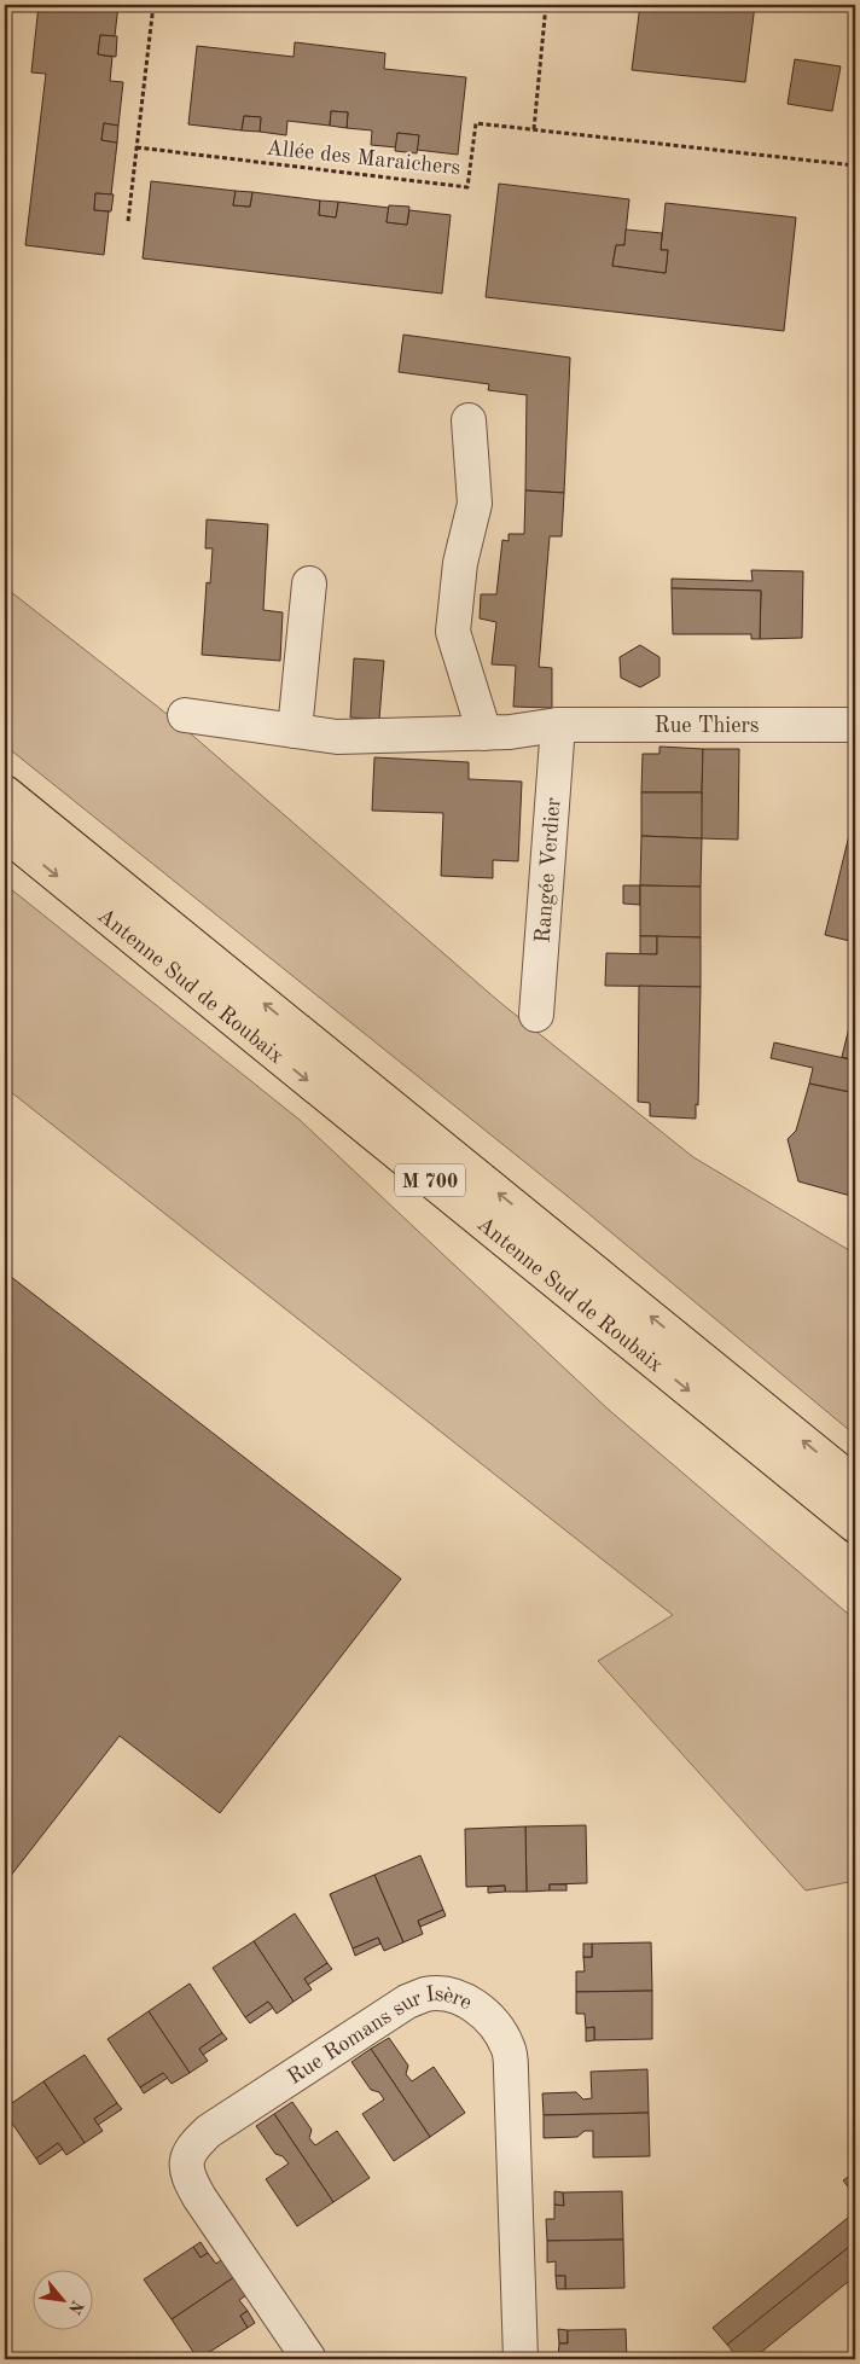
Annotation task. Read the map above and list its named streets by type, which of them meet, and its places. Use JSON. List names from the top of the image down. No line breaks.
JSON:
{"streets":{"highway":["Antenne Sud de Roubaix","M 700"],"street":["Rue Thiers","Rangée Verdier","Rue Romans sur Isère"],"path":["Allée des Maraichers"]},"crossings":[["Rue Thiers","Rangée Verdier"]],"north":"bottom right"}
